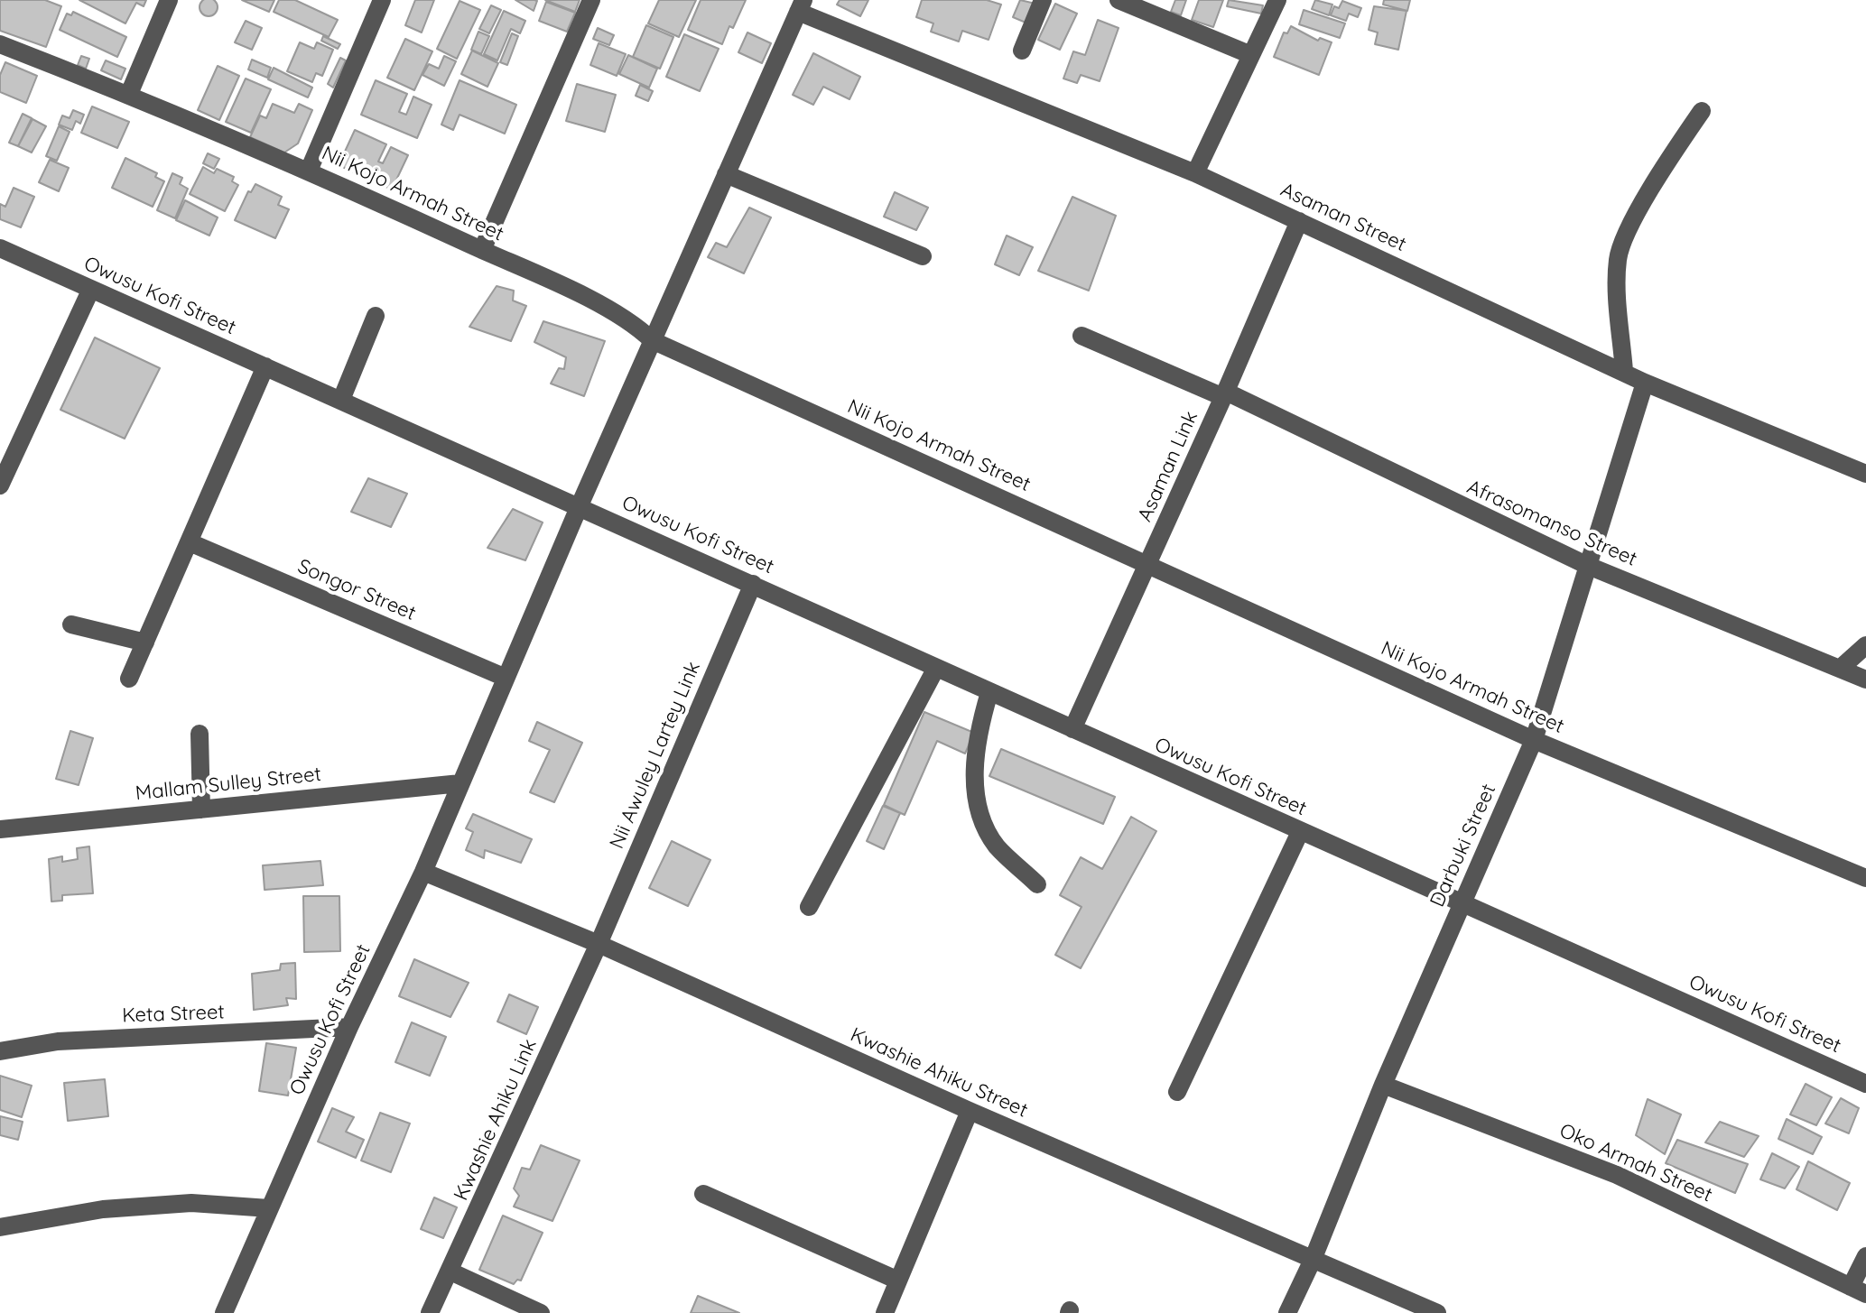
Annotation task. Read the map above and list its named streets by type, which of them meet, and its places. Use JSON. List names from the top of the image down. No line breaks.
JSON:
{"streets":{"street":["Nii Kojo Armah Street","Asaman Street","Owusu Kofi Street","Asaman Link","Afrasomanso Street","Songor Street","Nii Awuley Lartey Link","Mallam Sulley Street","Darbuki Street","Keta Street","Kwashie Ahiku Street","Kwashie Ahiku Link","Oko Armah Street"]},"crossings":[["Nii Kojo Armah Street","Owusu Kofi Street"],["Nii Kojo Armah Street","Asaman Link"],["Nii Kojo Armah Street","Darbuki Street"],["Asaman Street","Owusu Kofi Street"],["Asaman Street","Asaman Link"],["Asaman Street","Darbuki Street"],["Owusu Kofi Street","Asaman Link"],["Owusu Kofi Street","Songor Street"],["Owusu Kofi Street","Nii Awuley Lartey Link"],["Owusu Kofi Street","Mallam Sulley Street"],["Owusu Kofi Street","Darbuki Street"],["Owusu Kofi Street","Keta Street"],["Owusu Kofi Street","Kwashie Ahiku Street"],["Asaman Link","Afrasomanso Street"],["Afrasomanso Street","Darbuki Street"],["Nii Awuley Lartey Link","Kwashie Ahiku Street"],["Nii Awuley Lartey Link","Kwashie Ahiku Link"],["Darbuki Street","Kwashie Ahiku Street"],["Darbuki Street","Oko Armah Street"],["Kwashie Ahiku Street","Kwashie Ahiku Link"]]}
